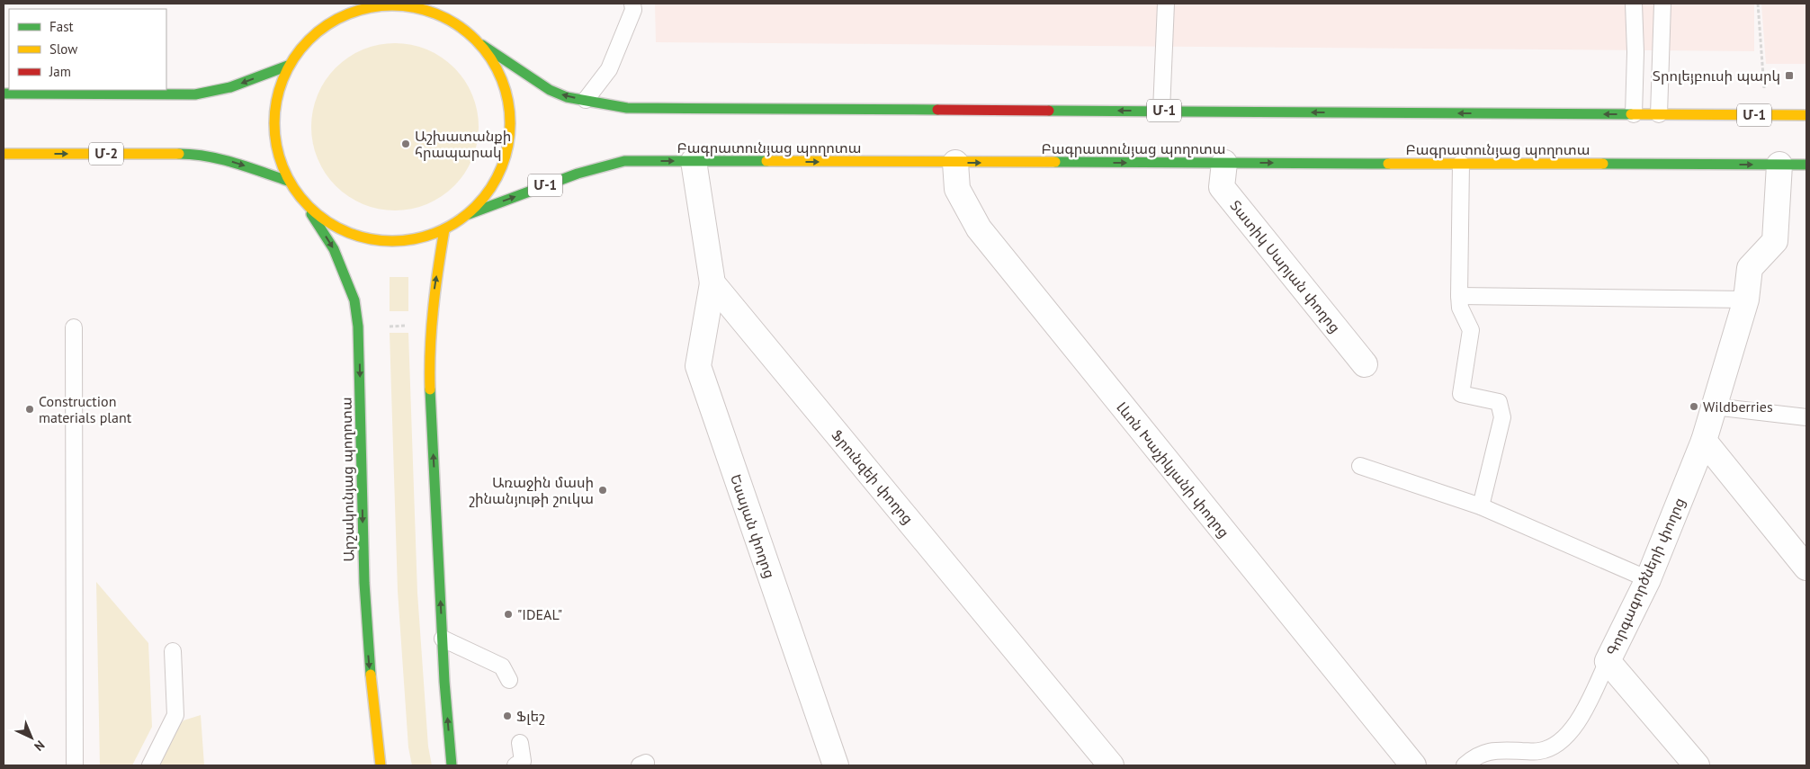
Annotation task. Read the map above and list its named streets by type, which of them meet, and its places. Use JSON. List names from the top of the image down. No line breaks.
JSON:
{"streets":{"main road":["Մ-1","Բագրատունյաց պողոտա","Մ-2","Արշակունյաց պողոտա"],"street":["Տատիկ Սարյան փողոց","Լևոն Խաչիկյանի փողոց","Ֆրունզեի փողոց","Եսայան փողոց","Գորգագործների փողոց"]},"crossings":[["Բագրատունյաց պողոտա","Տատիկ Սարյան փողոց"],["Բագրատունյաց պողոտա","Լևոն Խաչիկյանի փողոց"],["Բագրատունյաց պողոտա","Գորգագործների փողոց"],["Ֆրունզեի փողոց","Եսայան փողոց"]],"places":{"transit":["Տրոլեյբուսի պարկ"],"other":["Աշխատանքի հրապարակ","Wildberries","Construction materials plant","Առաջին մասի շինանյութի շուկա","\"IDEAL\"","Ֆլեշ"]},"legend":["Fast","Slow","Jam"],"north":"bottom right"}
